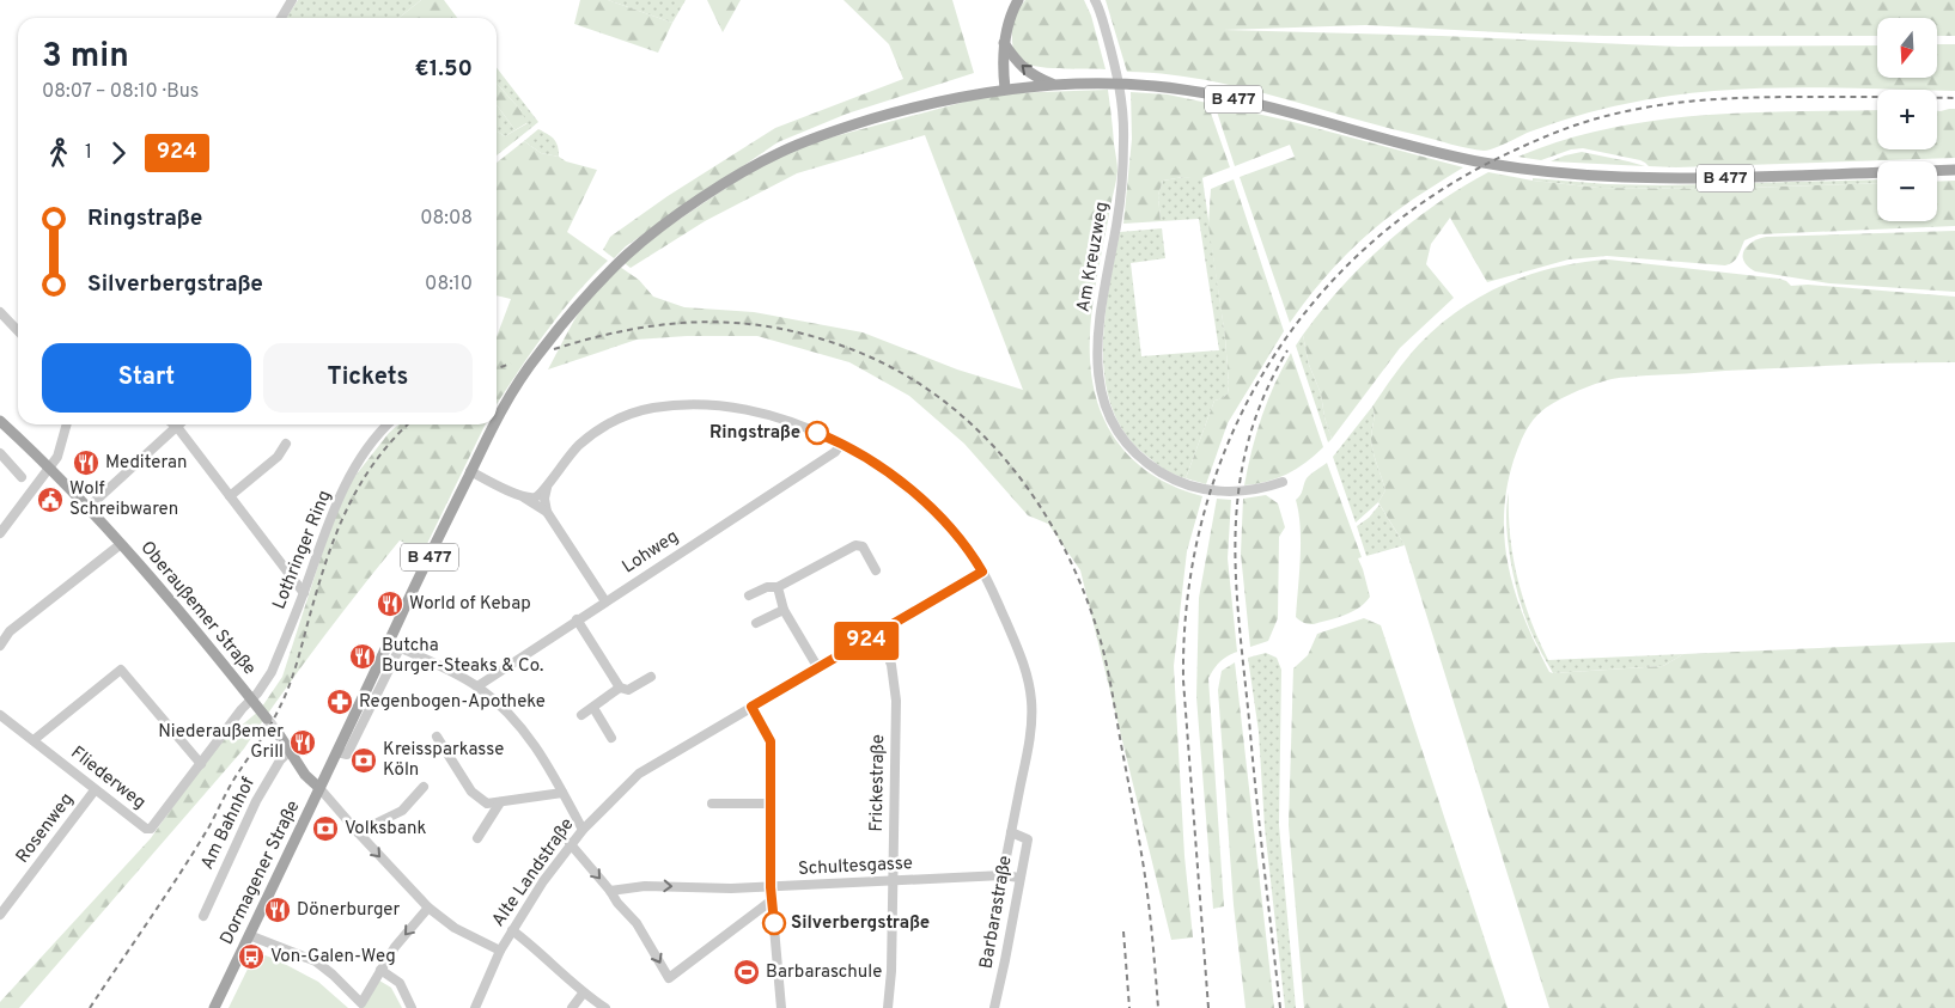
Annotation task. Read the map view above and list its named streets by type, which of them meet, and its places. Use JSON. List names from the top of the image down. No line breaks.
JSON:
{"streets":{"main road":["B 477","Oberaußemer Straße","Dormagener Straße"],"street":["Am Kreuzweg","Lothringer Ring","Lohweg","Fliederweg","Frickestraße","Am Bahnhof","Rosenweg","Schultesgasse","Alte Landstraße","Barbarastraße"]},"crossings":[["B 477","Dormagener Straße"],["Lothringer Ring","Oberaußemer Straße"],["Lothringer Ring","Fliederweg"],["Oberaußemer Straße","Fliederweg"],["Fliederweg","Rosenweg"],["Frickestraße","Schultesgasse"],["Frickestraße","Alte Landstraße"],["Schultesgasse","Barbarastraße"],["Alte Landstraße","Barbarastraße"]],"one_way":["Schultesgasse"],"places":{"other":["Ringstraße","Silverbergstraße"],"restaurant":["Mediteran","World of Kebap","Butcha Burger-Steaks & Co.","Niederaußemer Grill","Dönerburger"],"public building":["Wolf Schreibwaren"],"pharmacy":["Regenbogen-Apotheke"],"bank":["Kreissparkasse Köln","Volksbank"],"bus stop":["Von-Galen-Weg"],"sports":["Barbaraschule"]},"lines":["bus line 924"],"north":"bottom","page":{"on_map":"924","map_buttons":["+","−"],"heading":["3 min","08:07 – 08:10 · Bus","€1.50"],"legs":["1","924"],"list":[{"name":"Ringstraße","value":"08:08"},{"name":"Silverbergstraße","value":"08:10"}],"buttons":["Start","Tickets"]}}
